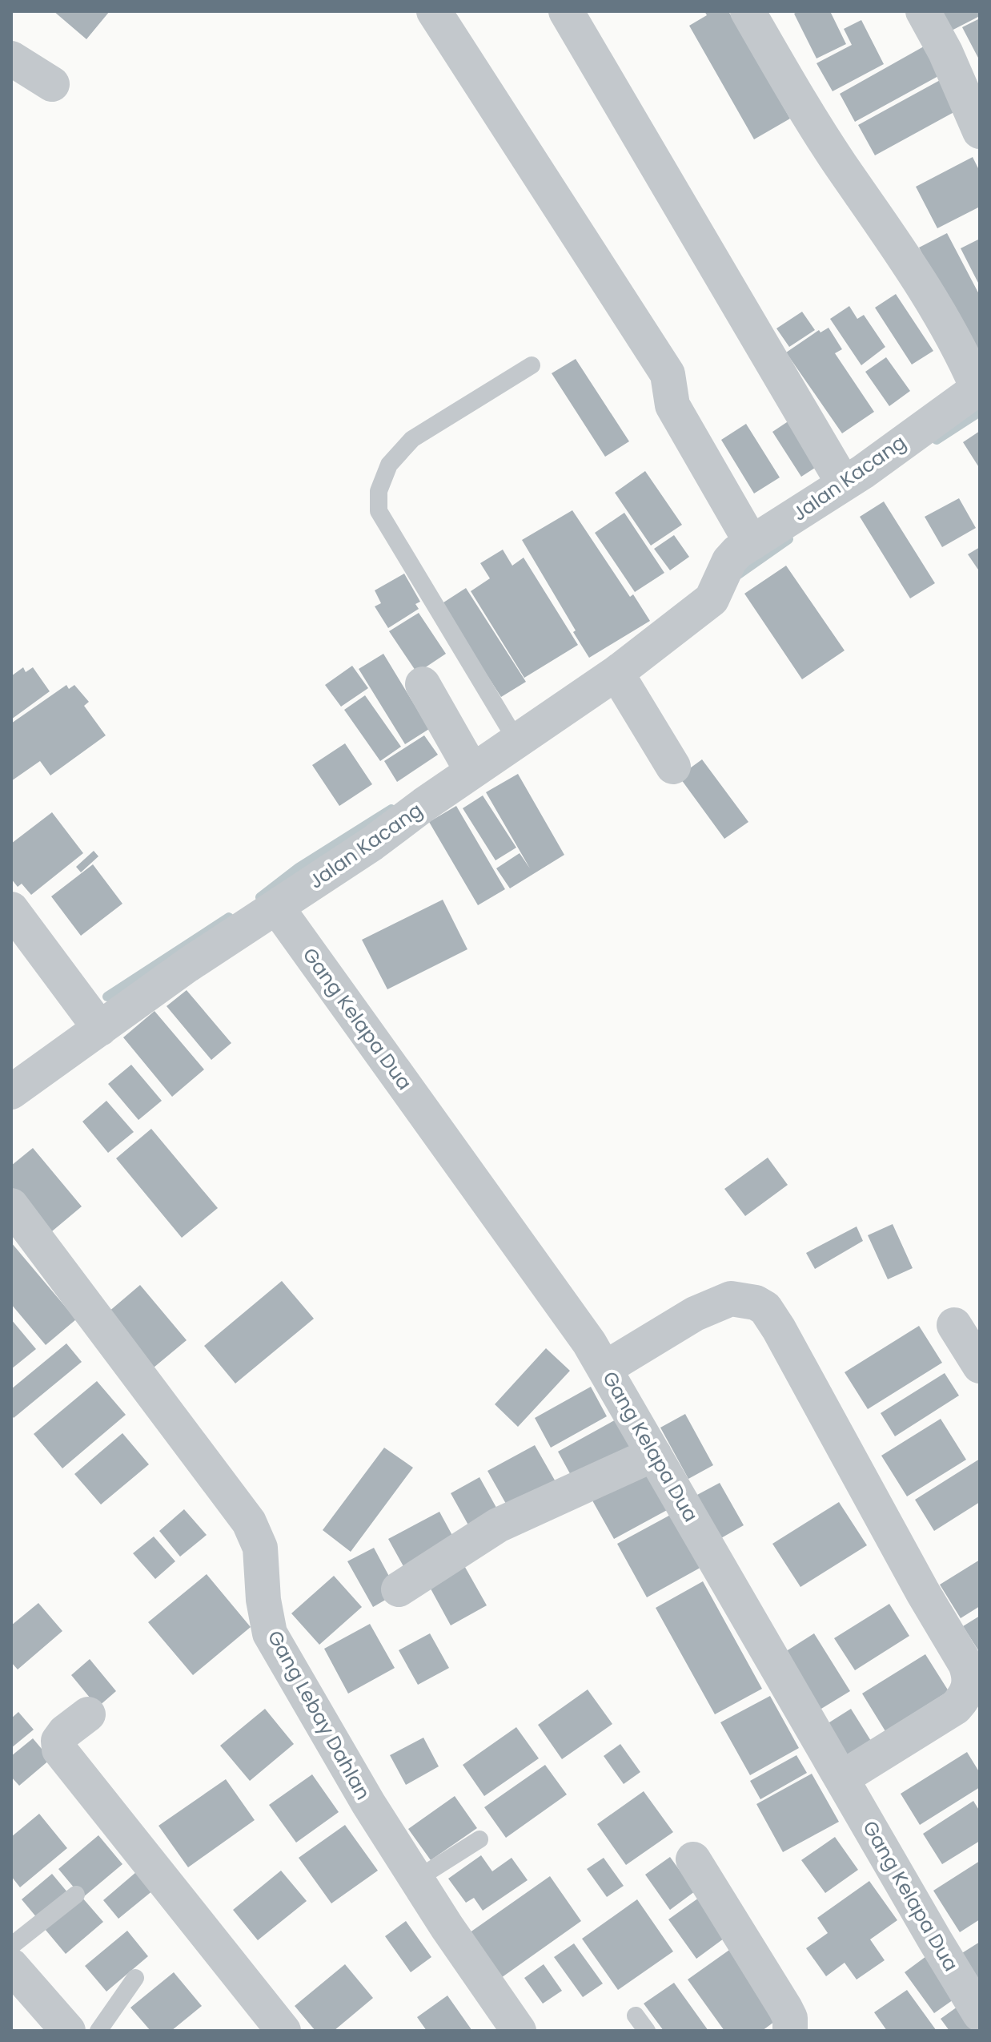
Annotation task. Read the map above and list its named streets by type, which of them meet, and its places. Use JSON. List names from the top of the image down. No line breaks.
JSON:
{"streets":{"street":["Jalan Kacang","Gang Kelapa Dua","Gang Lebay Dahlan"]},"crossings":[["Jalan Kacang","Gang Kelapa Dua"]]}
